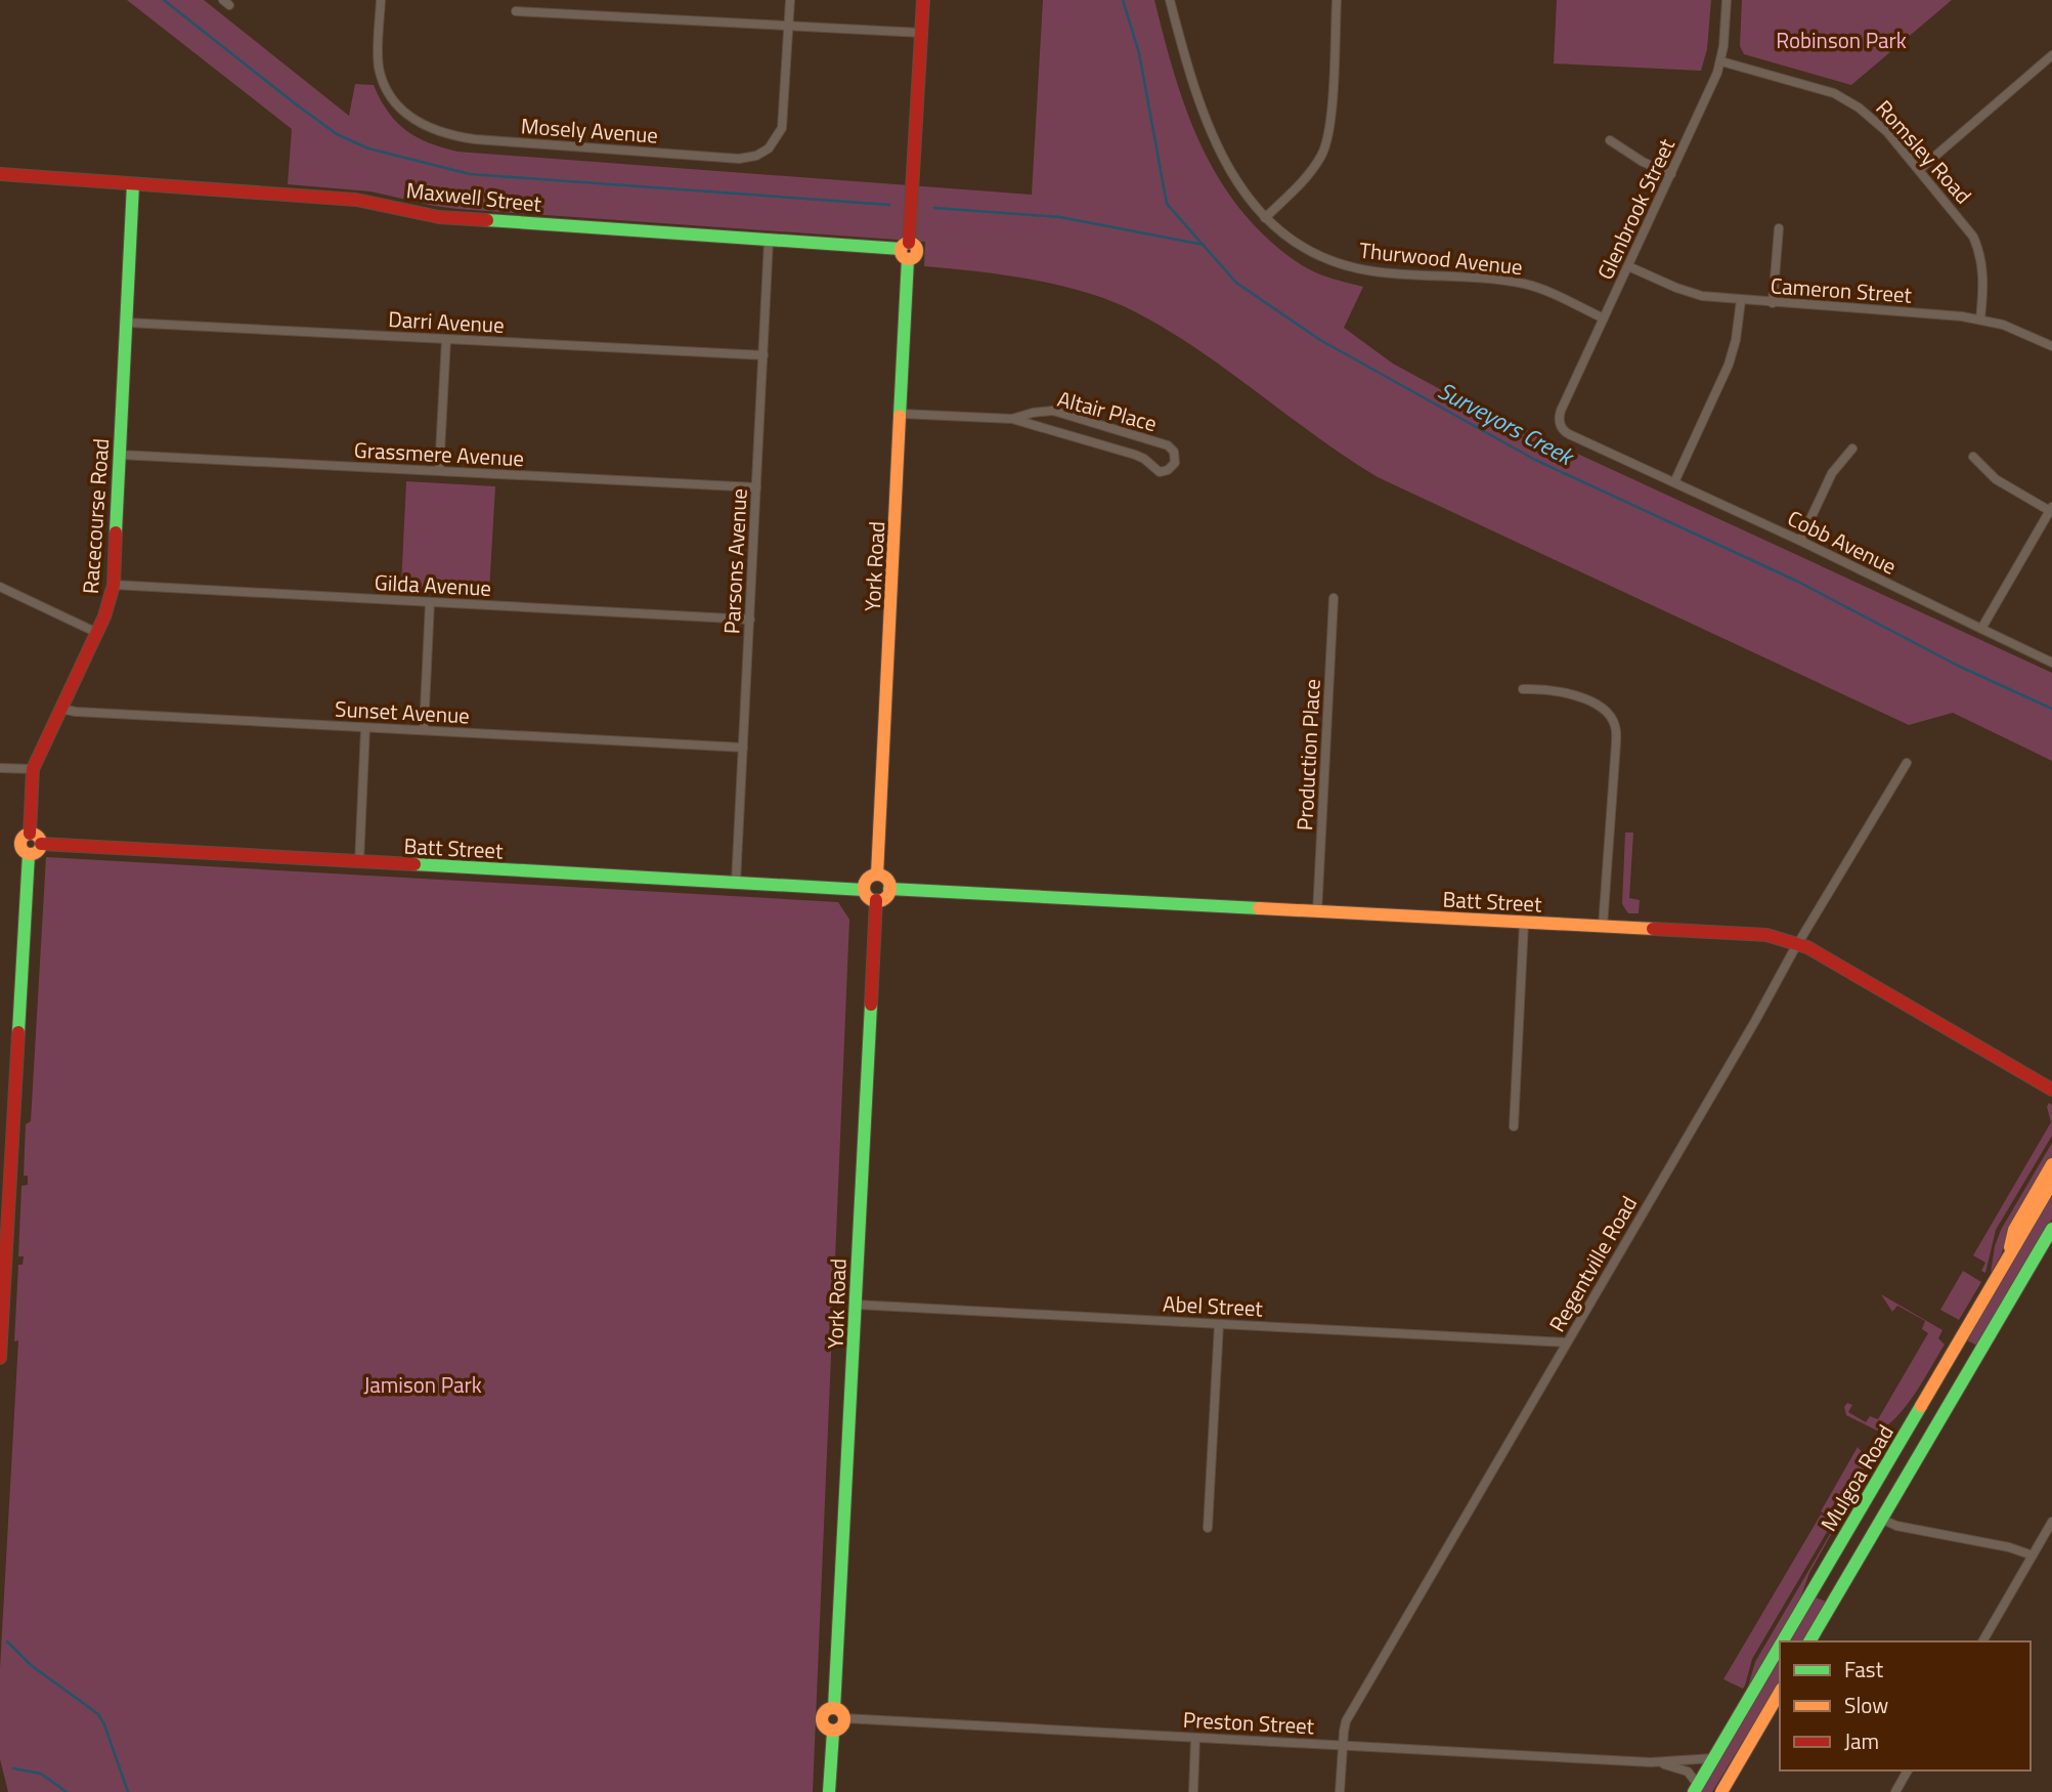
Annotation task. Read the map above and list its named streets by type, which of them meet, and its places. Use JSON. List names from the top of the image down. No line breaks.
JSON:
{"streets":{"street":["Mosely Avenue","Romsley Road","Maxwell Street","Glenbrook Street","Thurwood Avenue","Cameron Street","Darri Avenue","Altair Place","Grassmere Avenue","Racecourse Road","Cobb Avenue","Parsons Avenue","York Road","Gilda Avenue","Sunset Avenue","Production Place","Batt Street","Regentville Road","Abel Street","Mulgoa Road","Preston Street"]},"crossings":[["Romsley Road","Glenbrook Street"],["Romsley Road","Cameron Street"],["Maxwell Street","Racecourse Road"],["Maxwell Street","Parsons Avenue"],["Maxwell Street","York Road"],["Glenbrook Street","Thurwood Avenue"],["Glenbrook Street","Cameron Street"],["Glenbrook Street","Cobb Avenue"],["Darri Avenue","Racecourse Road"],["Darri Avenue","Parsons Avenue"],["Altair Place","York Road"],["Grassmere Avenue","Racecourse Road"],["Grassmere Avenue","Parsons Avenue"],["Racecourse Road","Gilda Avenue"],["Racecourse Road","Sunset Avenue"],["Racecourse Road","Batt Street"],["Parsons Avenue","Gilda Avenue"],["Parsons Avenue","Sunset Avenue"],["Parsons Avenue","Batt Street"],["York Road","Batt Street"],["York Road","Abel Street"],["York Road","Preston Street"],["Production Place","Batt Street"],["Batt Street","Regentville Road"],["Regentville Road","Abel Street"],["Regentville Road","Preston Street"],["Mulgoa Road","Preston Street"]],"water":["Surveyors Creek"],"parks":["Robinson Park","Jamison Park"],"legend":["Fast","Slow","Jam"]}
